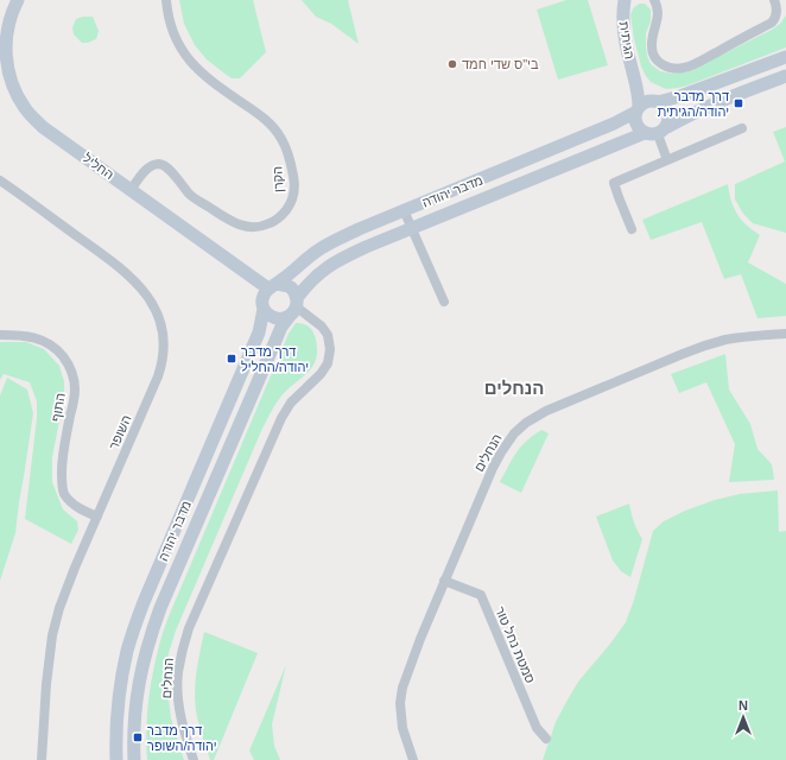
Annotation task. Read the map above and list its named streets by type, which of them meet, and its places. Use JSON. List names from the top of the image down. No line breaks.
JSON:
{"streets":{"street":["הגיתית","החליל","הקרן","מדבר יהודה","התוף","השופר","הנחלים","סמטת נחל טור"]},"crossings":[["הגיתית","מדבר יהודה"],["החליל","הקרן"],["החליל","מדבר יהודה"],["החליל","הנחלים"],["מדבר יהודה","הנחלים"],["התוף","השופר"],["הנחלים","סמטת נחל טור"]],"districts":["הנחלים"],"places":{"other":["בי\"ס שדי חמד"],"transit":["דרך מדבר יהודה/הגיתית","דרך מדבר יהודה/החליל","דרך מדבר יהודה/השופר"]},"north":"top"}
